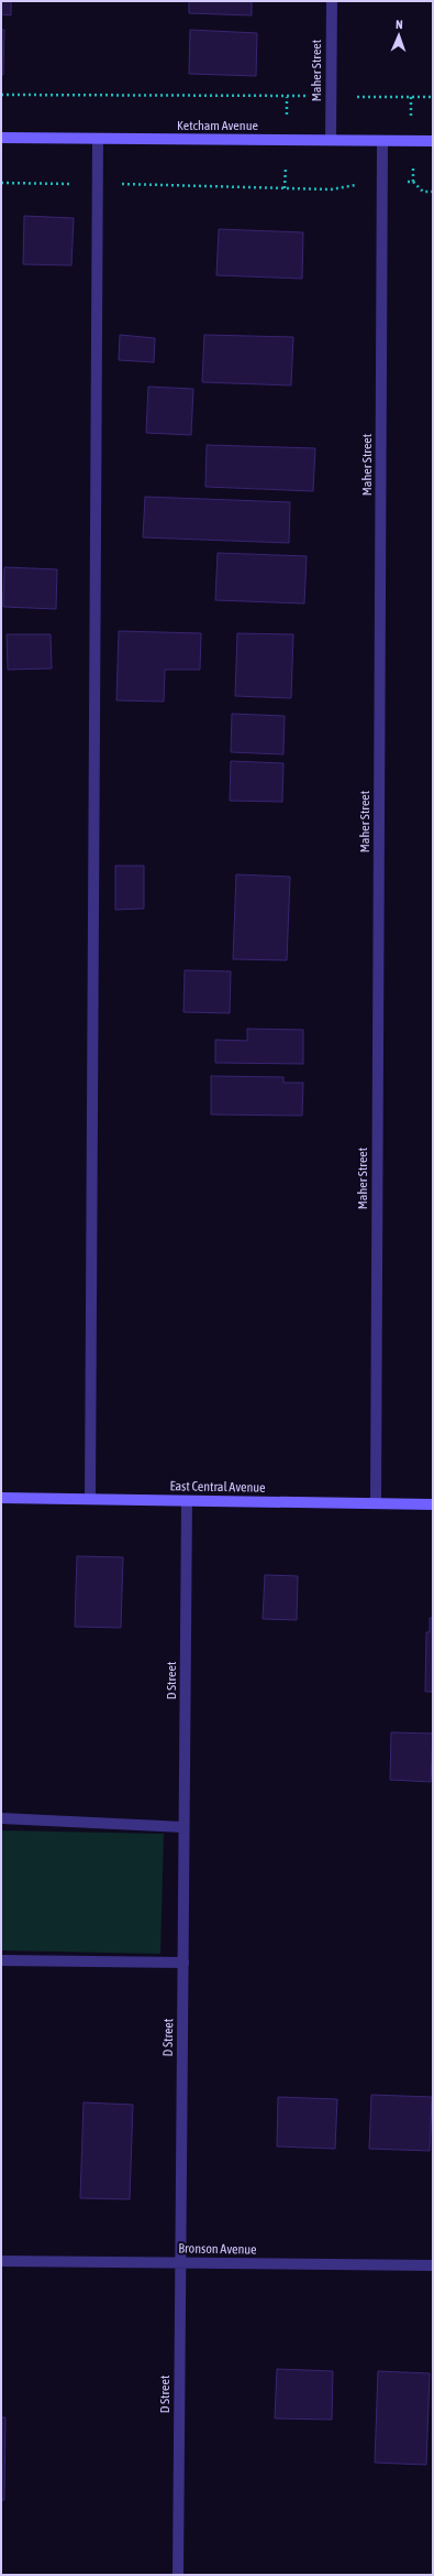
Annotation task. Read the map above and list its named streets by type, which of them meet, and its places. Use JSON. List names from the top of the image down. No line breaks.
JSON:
{"streets":{"street":["Maher Street","Ketcham Avenue","East Central Avenue","D Street","Bronson Avenue"]},"crossings":[["Maher Street","Ketcham Avenue"],["Maher Street","East Central Avenue"],["East Central Avenue","D Street"],["D Street","Bronson Avenue"]],"north":"top"}
